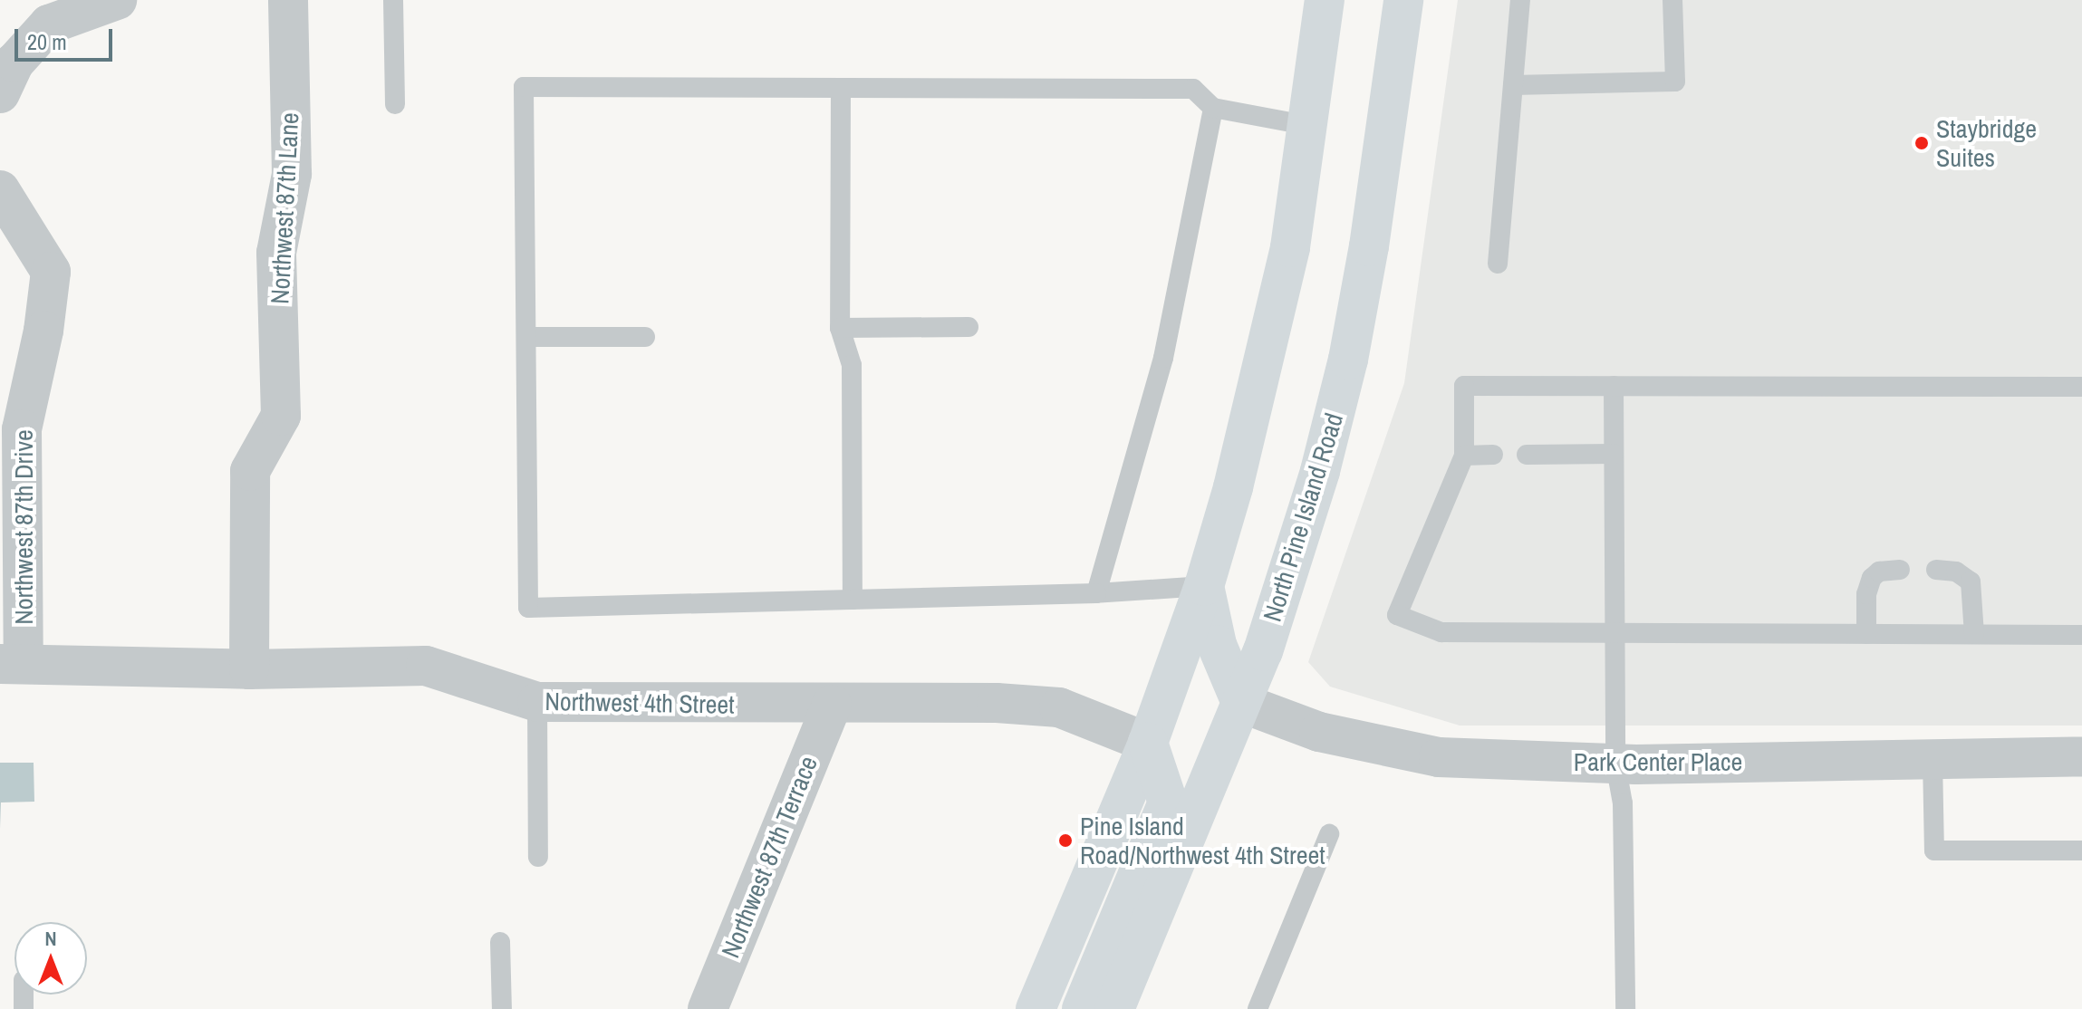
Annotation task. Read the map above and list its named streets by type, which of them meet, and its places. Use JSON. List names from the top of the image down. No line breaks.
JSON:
{"streets":{"main road":["North Pine Island Road"],"street":["Northwest 87th Lane","Northwest 87th Drive","Northwest 4th Street","Park Center Place","Northwest 87th Terrace"]},"crossings":[["Northwest 87th Lane","Northwest 4th Street"],["North Pine Island Road","Park Center Place"],["Northwest 87th Drive","Northwest 4th Street"],["Northwest 4th Street","Northwest 87th Terrace"]],"places":["Staybridge Suites","Pine Island Road/Northwest 4th Street"],"scale_bar":"20 m","north":"top"}
